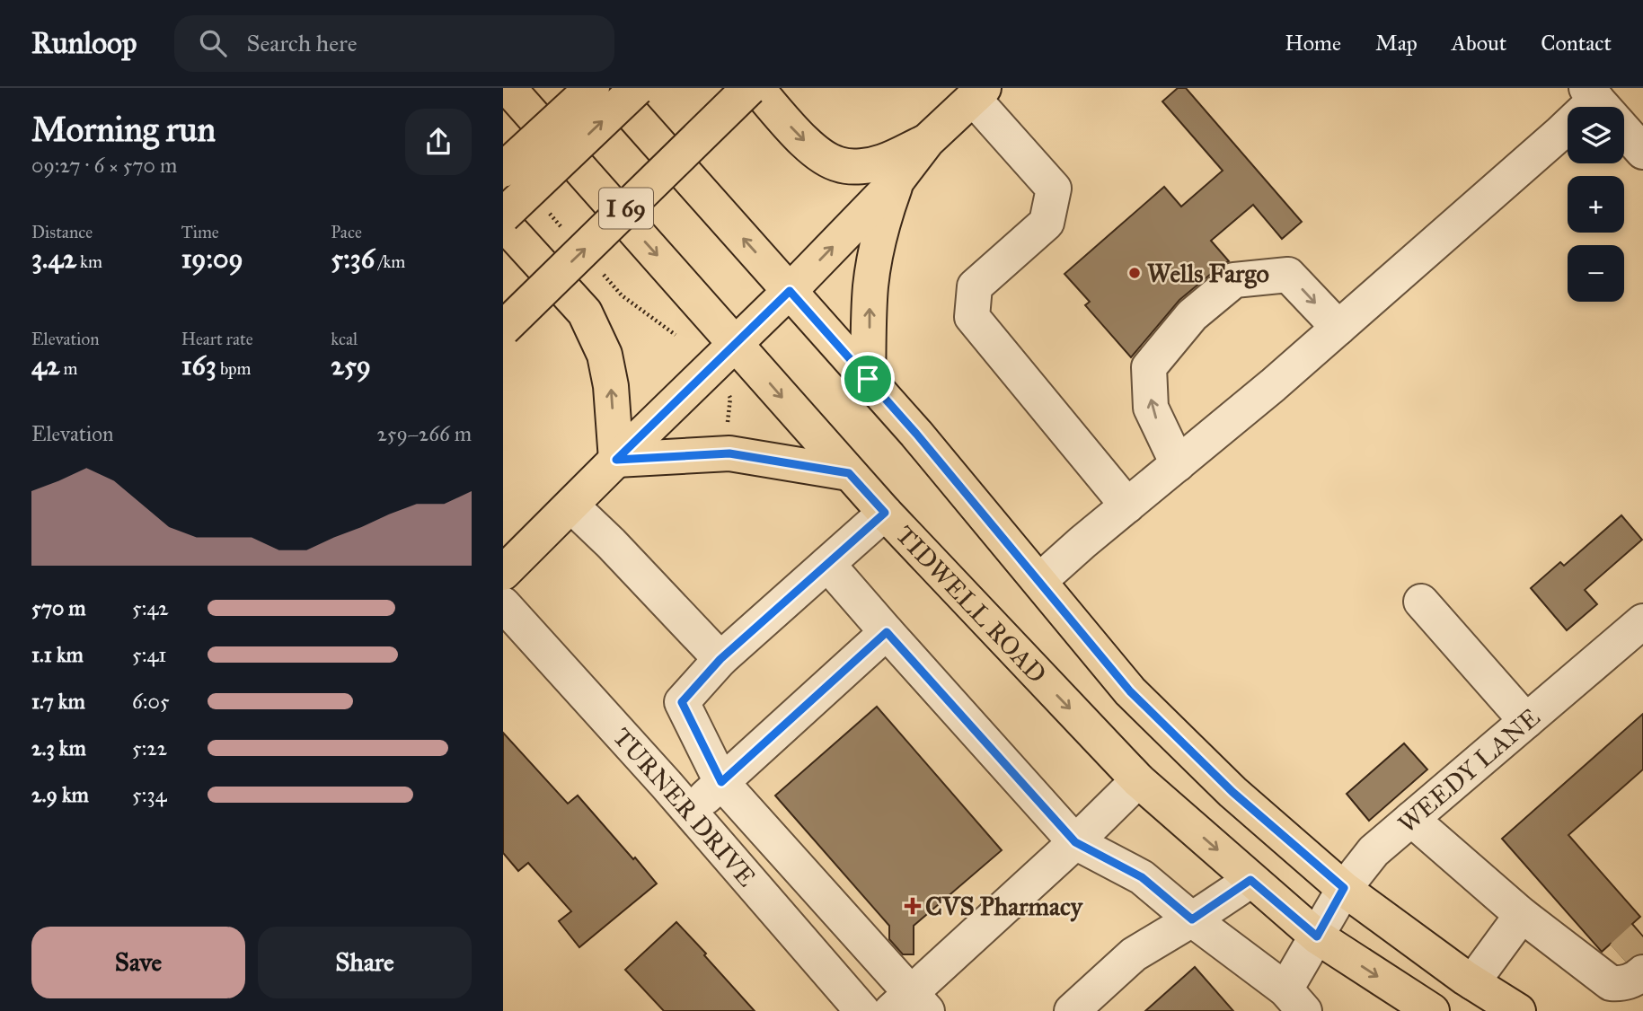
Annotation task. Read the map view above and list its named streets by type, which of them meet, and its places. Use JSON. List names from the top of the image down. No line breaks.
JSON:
{"streets":{"main road":["I 69","TIDWELL ROAD"],"street":["WEEDY LANE","TURNER DRIVE"]},"crossings":[["TIDWELL ROAD","WEEDY LANE"]],"places":{"other":["Wells Fargo"],"health":["CVS Pharmacy"]},"page":{"header":"Runloop","search":"Search here","nav":["Home","Map","About","Contact"],"heading":["Morning run","09:27 · 6 × 570 m"],"map_buttons":["+","−"],"stats":[["Distance","3.42 km"],["Time","19:09"],["Pace","5:36 /km"],["Elevation","42 m"],["Heart rate","163 bpm"],["kcal","259"]],"chart":["Elevation","259–266 m"],"list":[{"name":"570 m","note":"5:42"},{"name":"1.1 km","note":"5:41"},{"name":"1.7 km","note":"6:05"},{"name":"2.3 km","note":"5:22"},{"name":"2.9 km","note":"5:34"}],"buttons":["Save","Share"]}}
